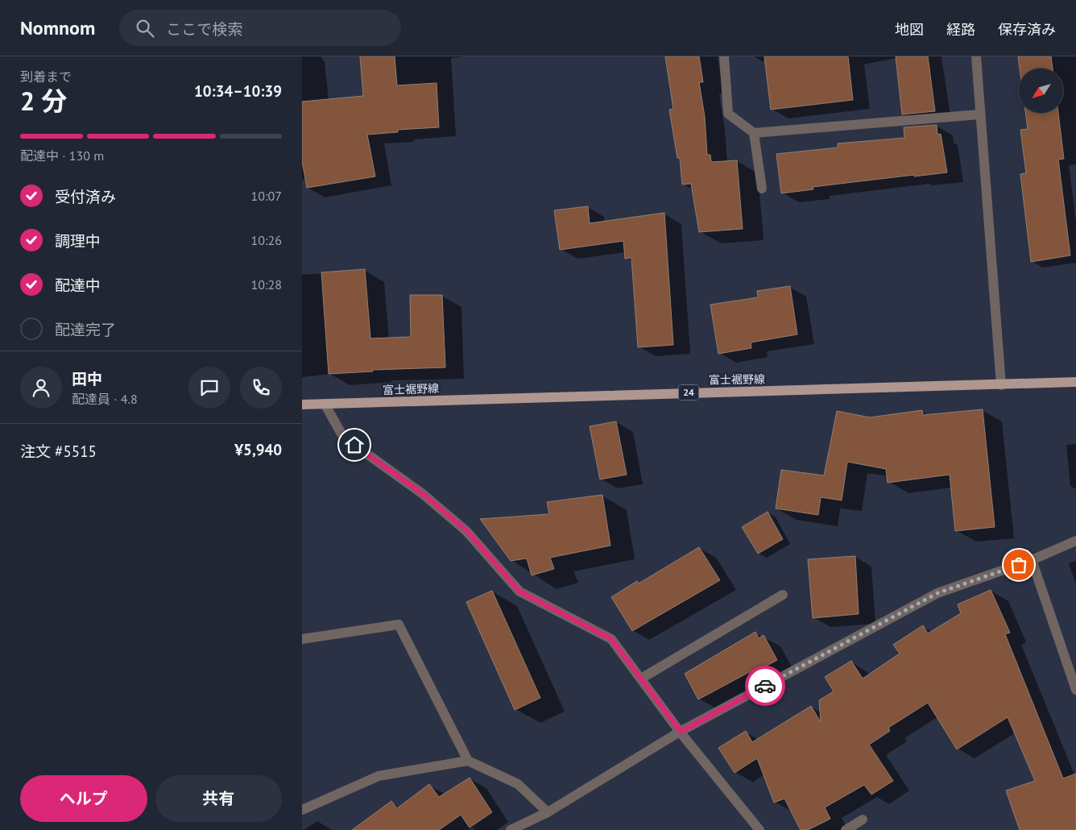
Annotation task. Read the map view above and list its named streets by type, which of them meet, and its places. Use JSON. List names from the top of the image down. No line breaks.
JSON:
{"streets":{"main road":["富士裾野線","24"]},"north":"bottom left","page":{"header":"Nomnom","search":"ここで検索","nav":["地図","経路","保存済み"],"heading":["2 分","到着まで","10:34–10:39"],"panel":["田中","配達員 · 4.8","注文 #5515","¥5,940"],"bar":"配達中 · 130 m","list":[["受付済み","10:07"],["調理中","10:26"],["配達中","10:28"],"配達完了"],"buttons":["ヘルプ","共有"]}}
